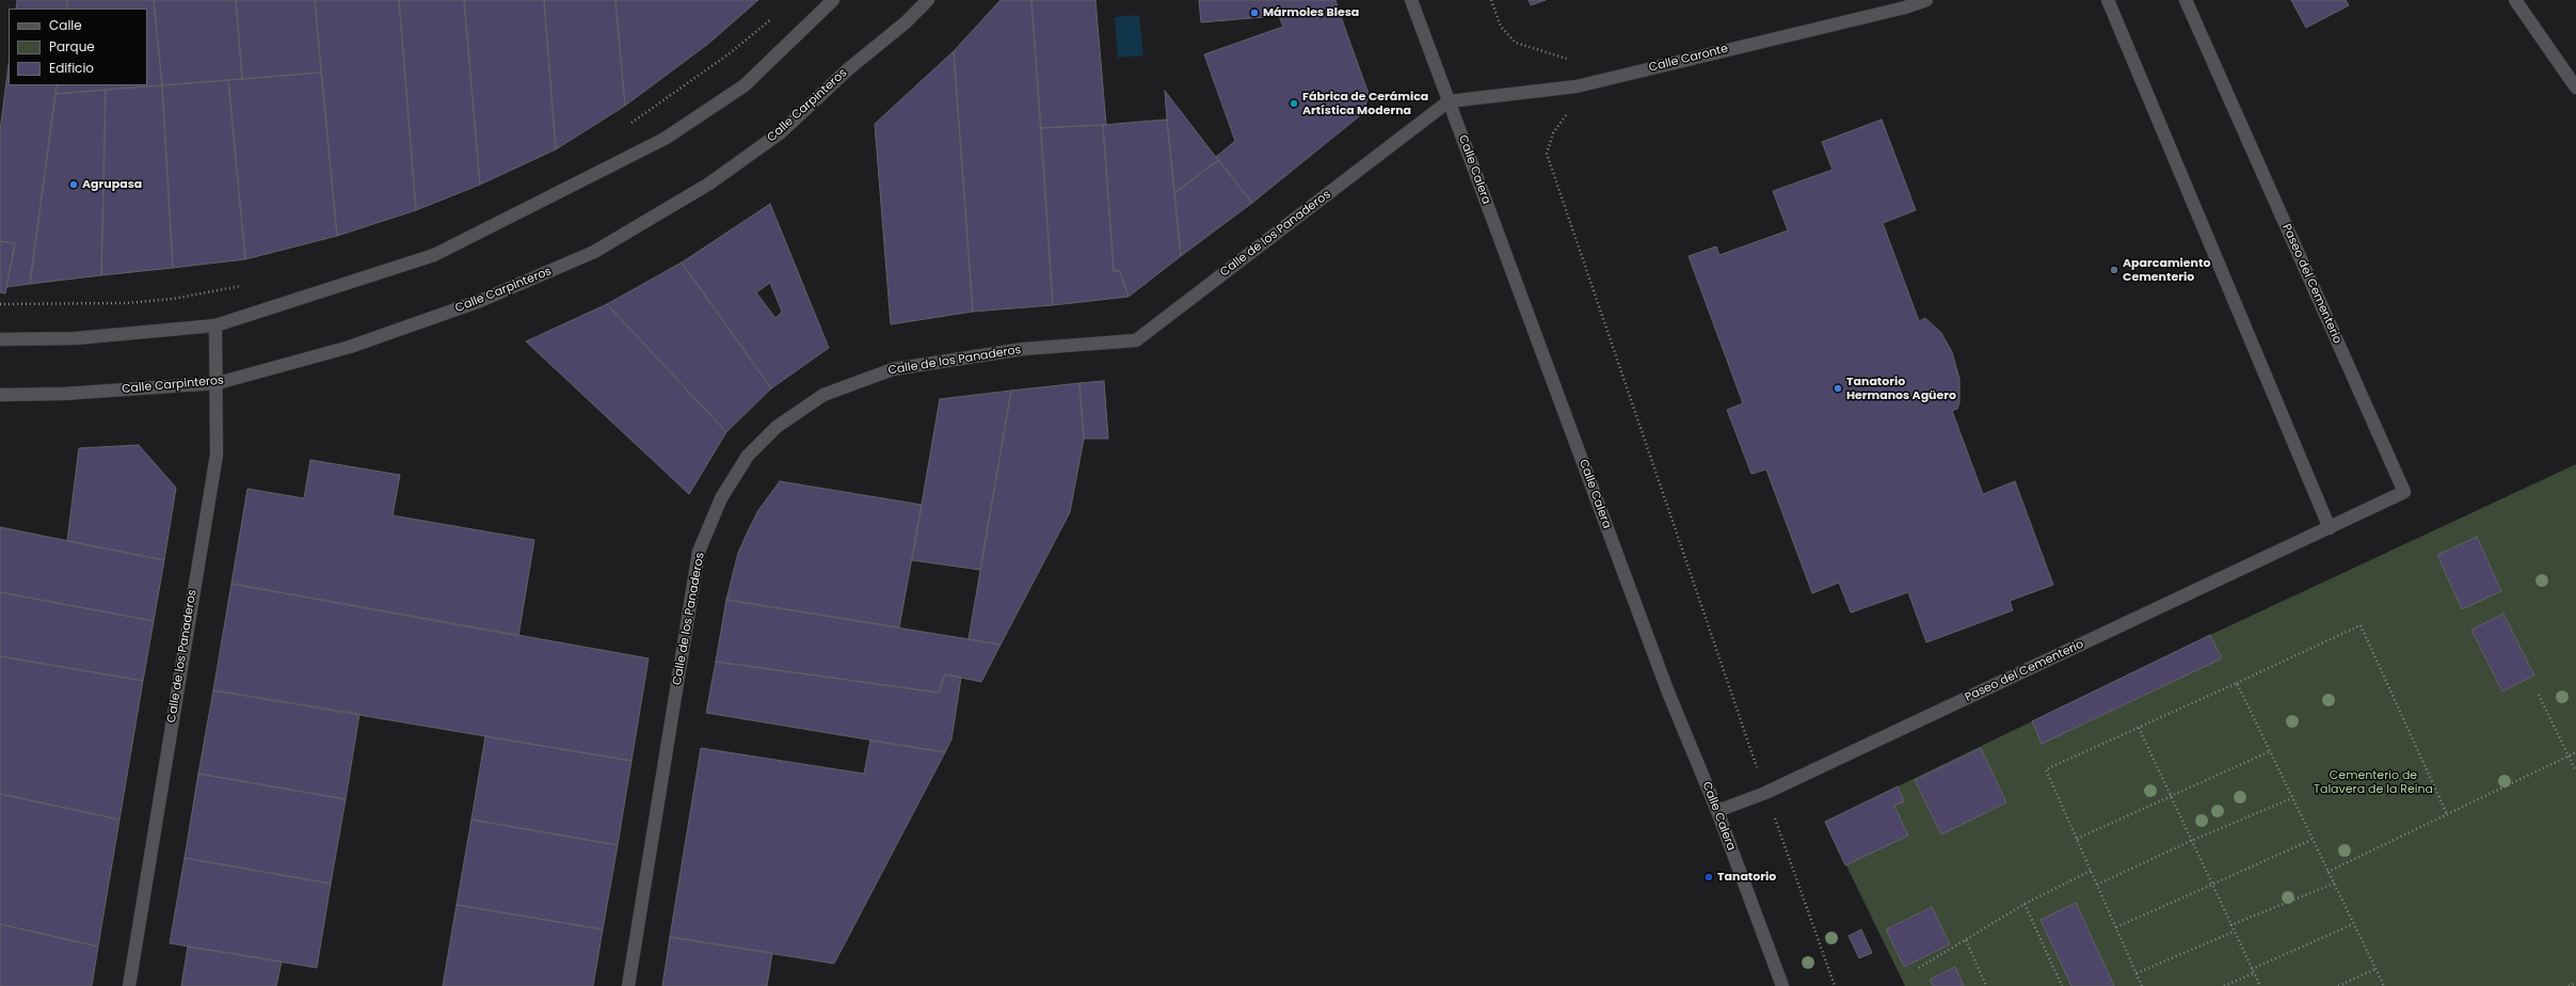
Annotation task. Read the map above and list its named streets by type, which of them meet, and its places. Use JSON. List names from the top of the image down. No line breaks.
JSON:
{"streets":{"street":["Calle Caronte","Calle Carpinteros","Calle Calera","Calle de los Panaderos","Paseo del Cementerio"]},"crossings":[["Calle Caronte","Calle Calera"],["Calle Caronte","Calle de los Panaderos"],["Calle Carpinteros","Calle de los Panaderos"],["Calle Calera","Calle de los Panaderos"],["Calle Calera","Paseo del Cementerio"]],"parks":["Cementerio de Talavera de la Reina"],"places":["Mármoles Blesa","Fábrica de Cerámica Artística Moderna","Agrupasa","Aparcamiento Cementerio","Tanatorio Hermanos Agüero","Tanatorio"],"legend":["Calle","Parque","Edificio"]}
